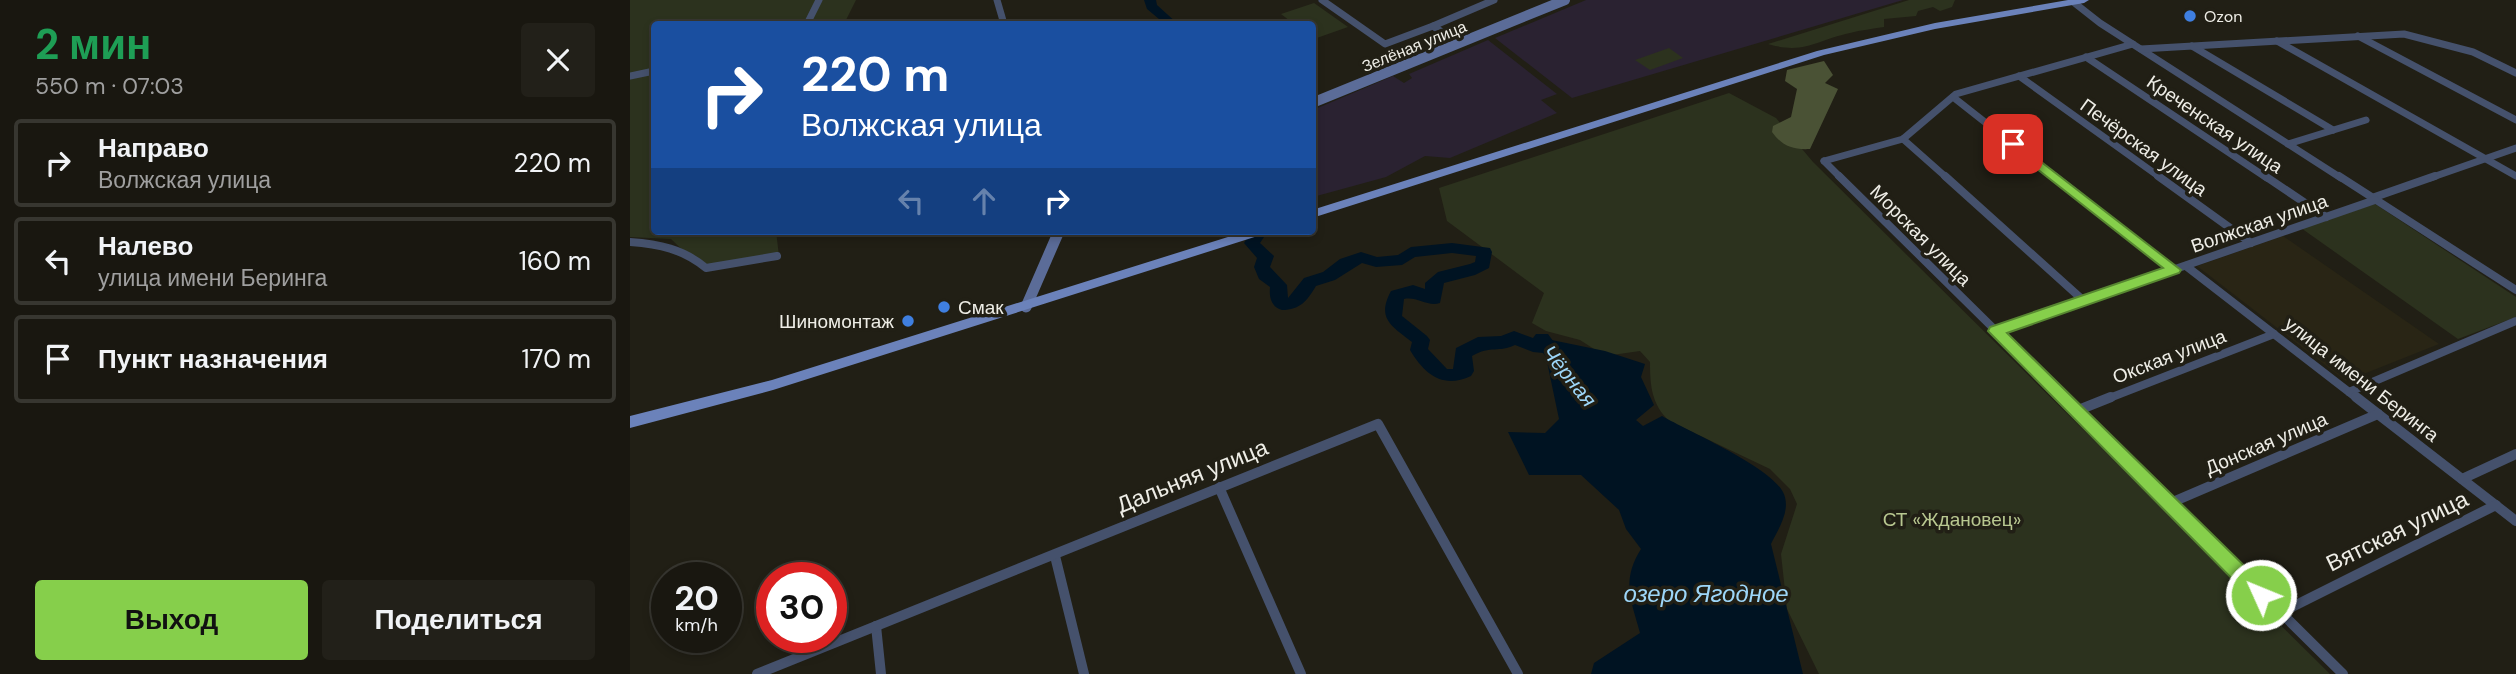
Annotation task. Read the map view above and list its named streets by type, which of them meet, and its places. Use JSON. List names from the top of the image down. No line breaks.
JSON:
{"streets":{"street":["Зелёная улица","Креченская улица","Печёрская улица","Волжская улица","Морская улица","Окская улица","улица имени Беринга","Донская улица","Дальняя улица","Вятская улица"]},"crossings":[["Креченская улица","Волжская улица"],["Печёрская улица","Волжская улица"],["Волжская улица","Морская улица"],["Волжская улица","улица имени Беринга"],["Морская улица","Окская улица"],["Морская улица","Донская улица"],["Морская улица","Вятская улица"],["Окская улица","улица имени Беринга"],["улица имени Беринга","Донская улица"],["улица имени Беринга","Вятская улица"]],"water":["Чёрная","озеро Ягодное"],"parks":["СТ «Ждановец»"],"places":["Ozon","Смак","Шиномонтаж"],"page":{"heading":["2 мин","550 m · 07:03"],"turn":["220 m","Волжская улица"],"list":[{"name":"Направо","note":"Волжская улица","value":"220 m"},{"name":"Налево","note":"улица имени Беринга","value":"160 m"},{"name":"Пункт назначения","value":"170 m"}],"speed":"20 km/h","limit":"30","buttons":["Выход","Поделиться"]}}
